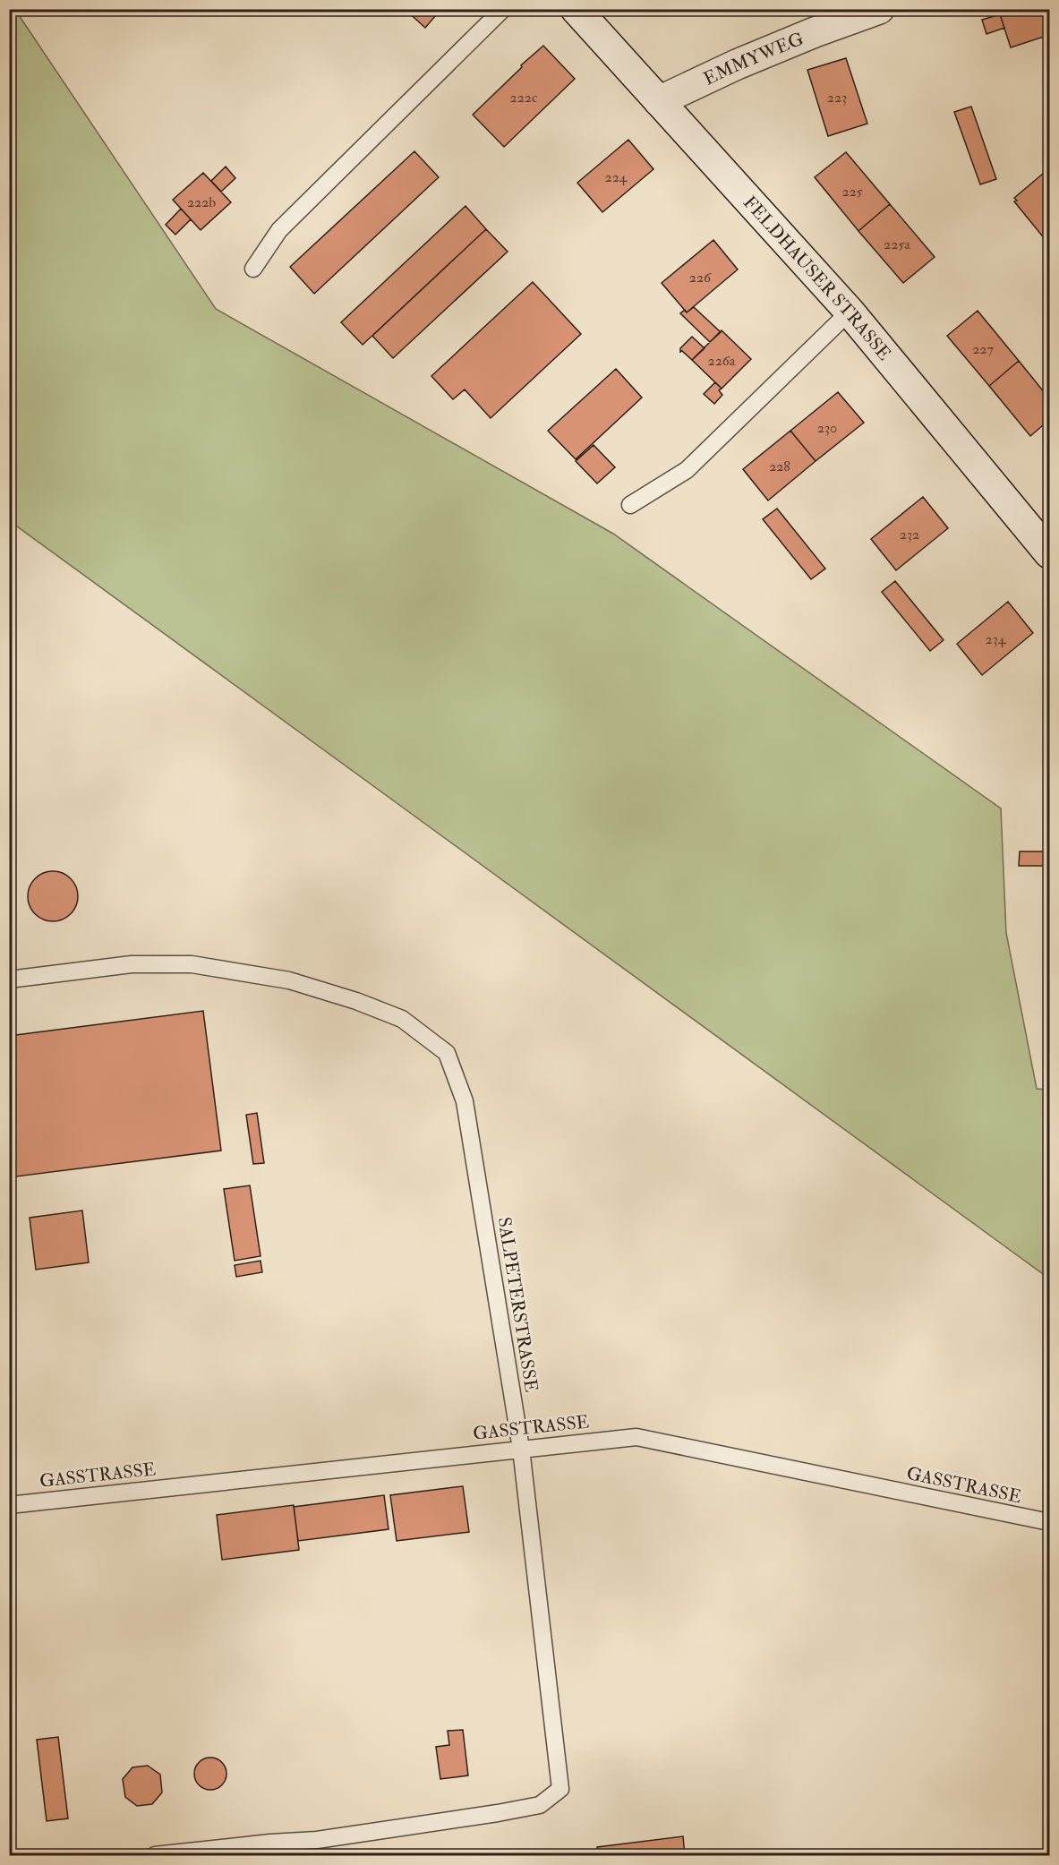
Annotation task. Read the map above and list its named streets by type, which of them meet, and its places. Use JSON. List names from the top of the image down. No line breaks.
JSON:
{"streets":{"street":["EMMYWEG","FELDHAUSER STRASSE"],"lane":["SALPETERSTRASSE","GASSTRASSE"]},"crossings":[["EMMYWEG","FELDHAUSER STRASSE"],["SALPETERSTRASSE","GASSTRASSE"]],"house_numbers":["222c","223","224","225","222b","225a","226","227","226a","230","228","232","234"]}
